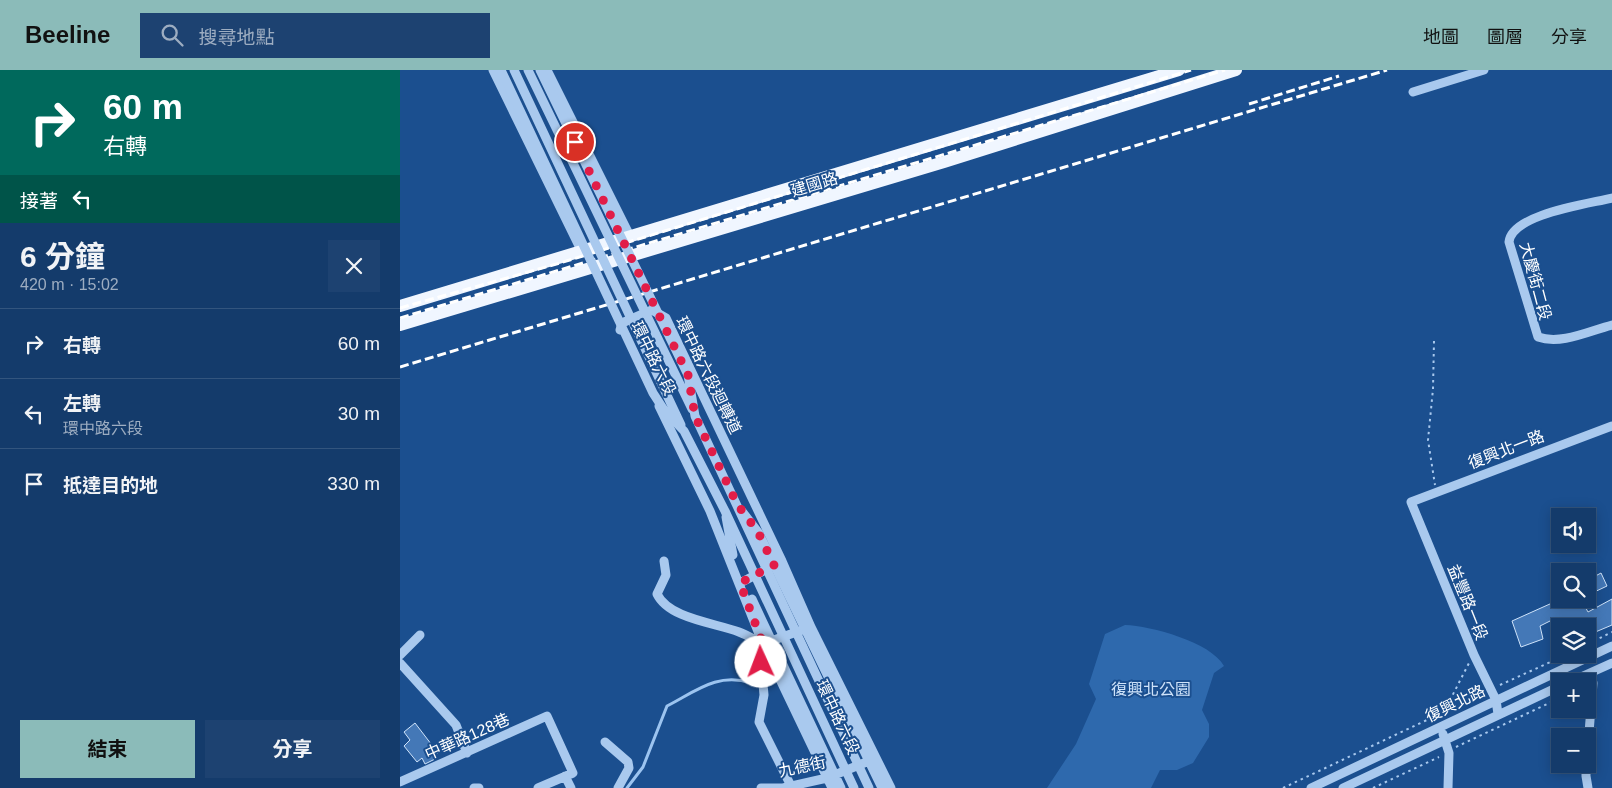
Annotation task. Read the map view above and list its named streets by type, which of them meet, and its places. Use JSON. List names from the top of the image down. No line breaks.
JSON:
{"streets":{"main road":["建國路"],"street":["大慶街二段","環中路六段","環中路六段迴轉道","復興北一路","益豐路一段","復興北路","中華路128巷","九德街"]},"crossings":[["環中路六段","環中路六段迴轉道"],["環中路六段","九德街"],["復興北一路","益豐路一段"],["益豐路一段","復興北路"]],"parks":["復興北公園"],"page":{"header":"Beeline","search":"搜尋地點","nav":["地圖","圖層","分享"],"turn":["60 m","右轉"],"then":"接著","heading":["6 分鐘","420 m · 15:02"],"list":[{"name":"右轉","value":"60 m"},{"name":"左轉","note":"環中路六段","value":"30 m"},{"name":"抵達目的地","value":"330 m"}],"map_buttons":["+","−"],"buttons":["結束","分享"]}}
